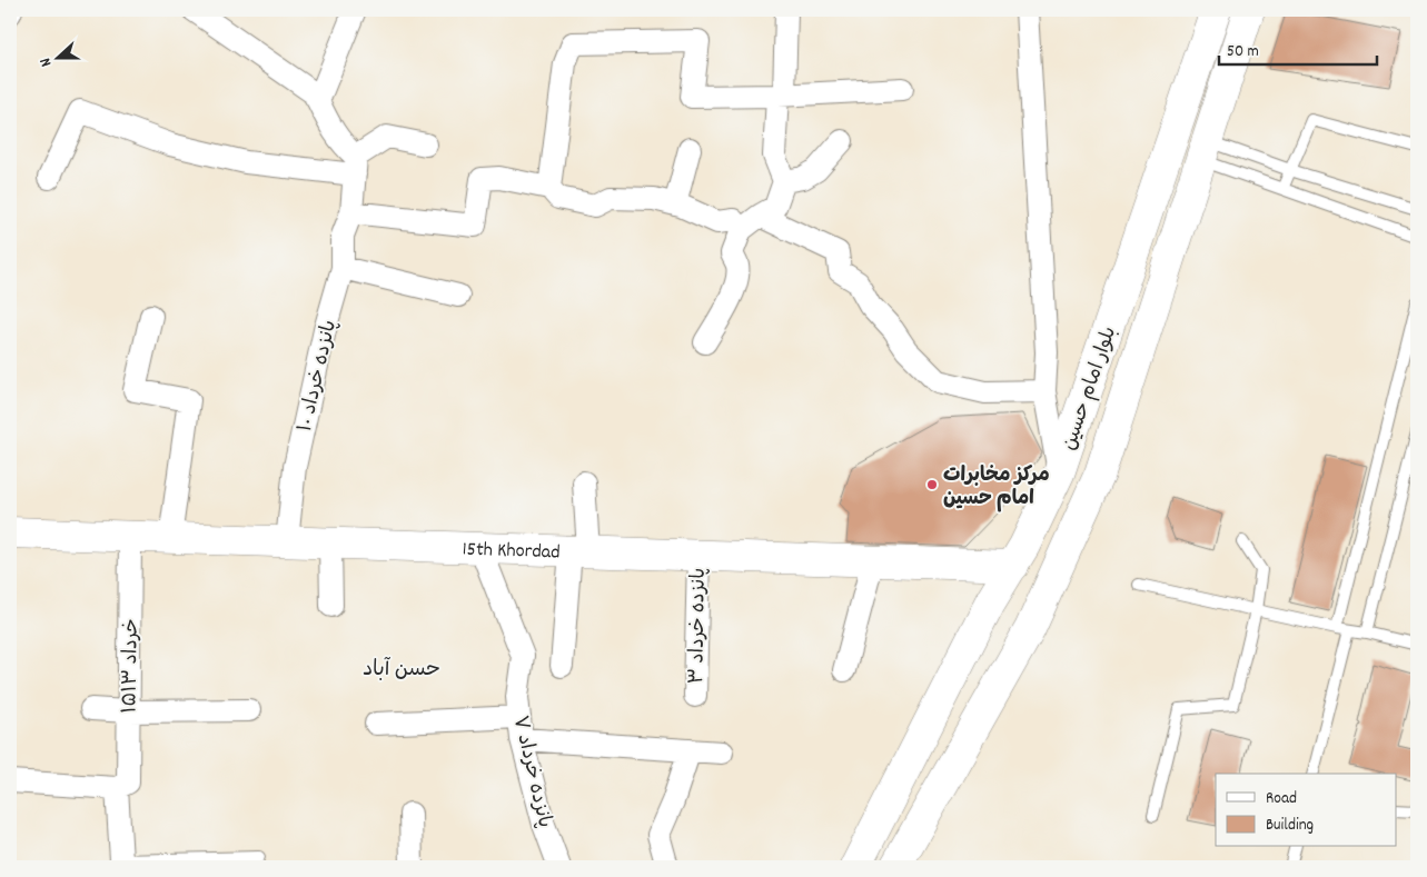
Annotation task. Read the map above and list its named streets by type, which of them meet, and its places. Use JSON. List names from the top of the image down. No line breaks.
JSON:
{"streets":{"main road":["بلوار امام حسین","15th Khordad"],"street":["پانزده خرداد ۱۰","پانزده خرداد ۳","۱۵خرداد ۱۳","پانزده خرداد ۷"]},"crossings":[["پانزده خرداد ۱۰","15th Khordad"],["بلوار امام حسین","15th Khordad"],["15th Khordad","پانزده خرداد ۳"],["15th Khordad","۱۵خرداد ۱۳"],["15th Khordad","پانزده خرداد ۷"]],"districts":["حسن آباد"],"places":["مرکز مخابرات امام حسین"],"legend":["Road","Building"],"scale_bar":"50 m","north":"left"}
